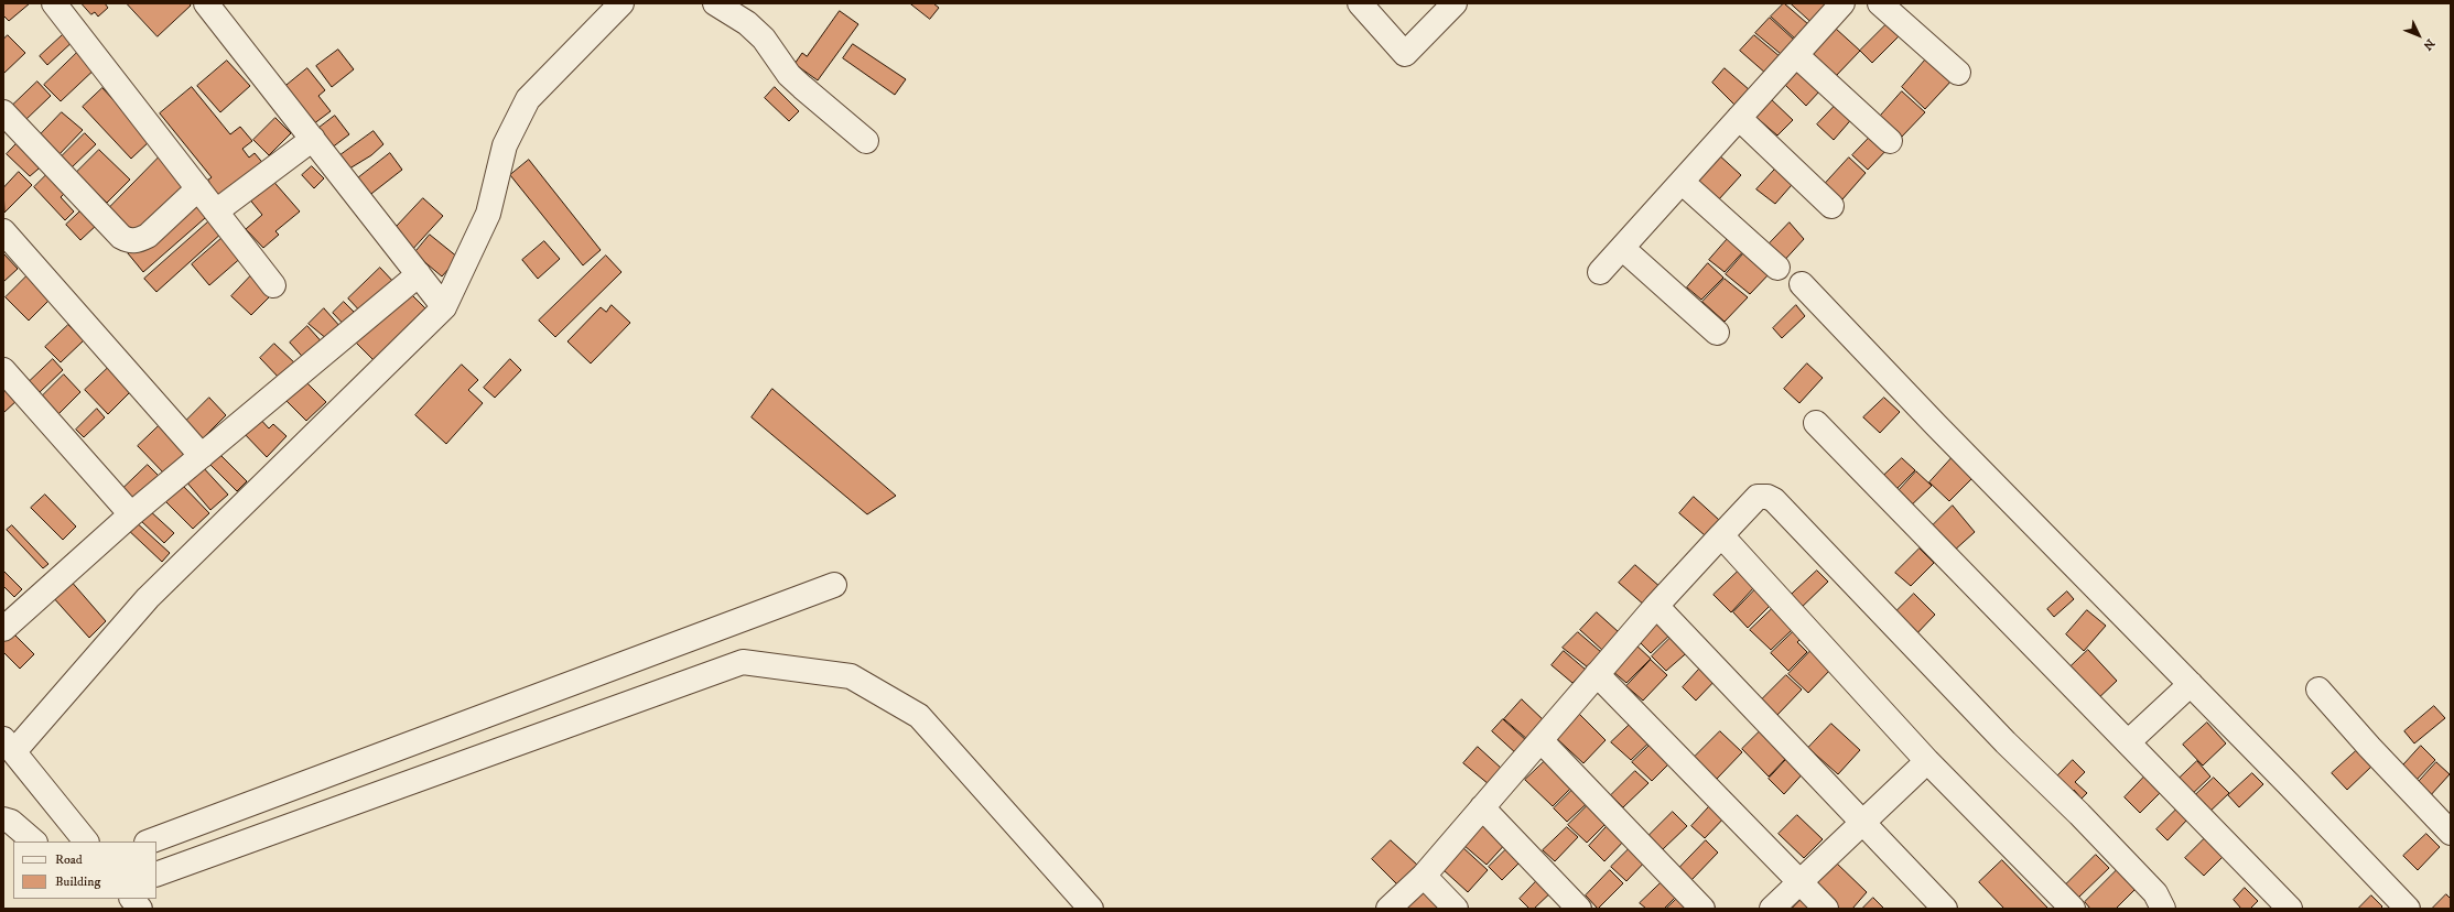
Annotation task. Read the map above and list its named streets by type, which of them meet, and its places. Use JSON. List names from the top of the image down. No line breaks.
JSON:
{"legend":["Road","Building"],"north":"bottom right"}
